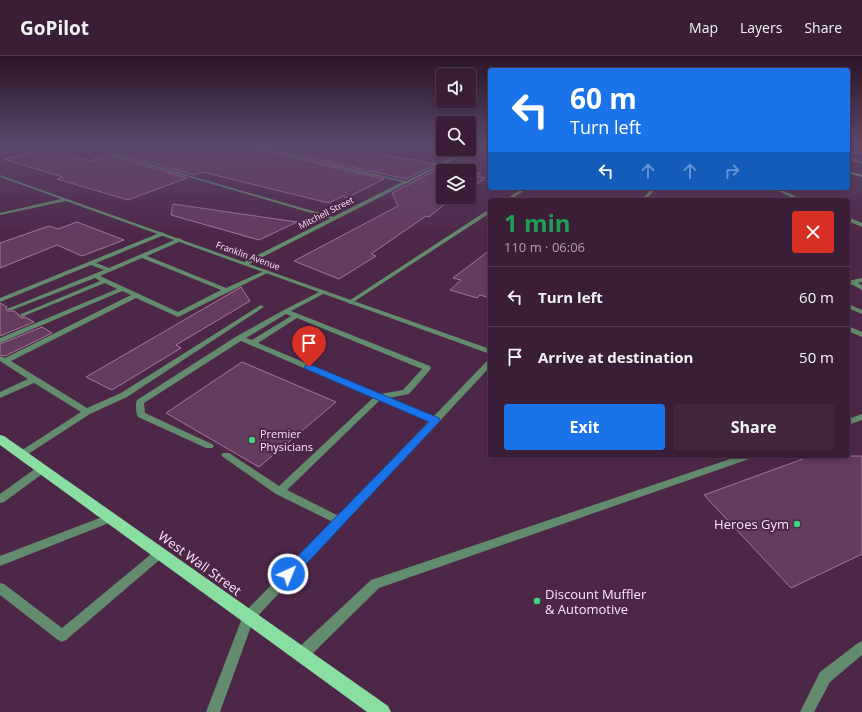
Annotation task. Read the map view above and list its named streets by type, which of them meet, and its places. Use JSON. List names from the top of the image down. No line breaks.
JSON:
{"streets":{"main road":["West Wall Street"],"street":["Mitchell Street","Franklin Avenue"]},"crossings":[["Mitchell Street","Franklin Avenue"]],"places":["Premier Physicians","Heroes Gym","Discount Muffler & Automotive"],"page":{"header":"GoPilot","nav":["Map","Layers","Share"],"turn":["60 m","Turn left"],"heading":["1 min","110 m · 06:06"],"list":[{"name":"Turn left","value":"60 m"},{"name":"Arrive at destination","value":"50 m"}],"buttons":["Exit","Share"]}}
